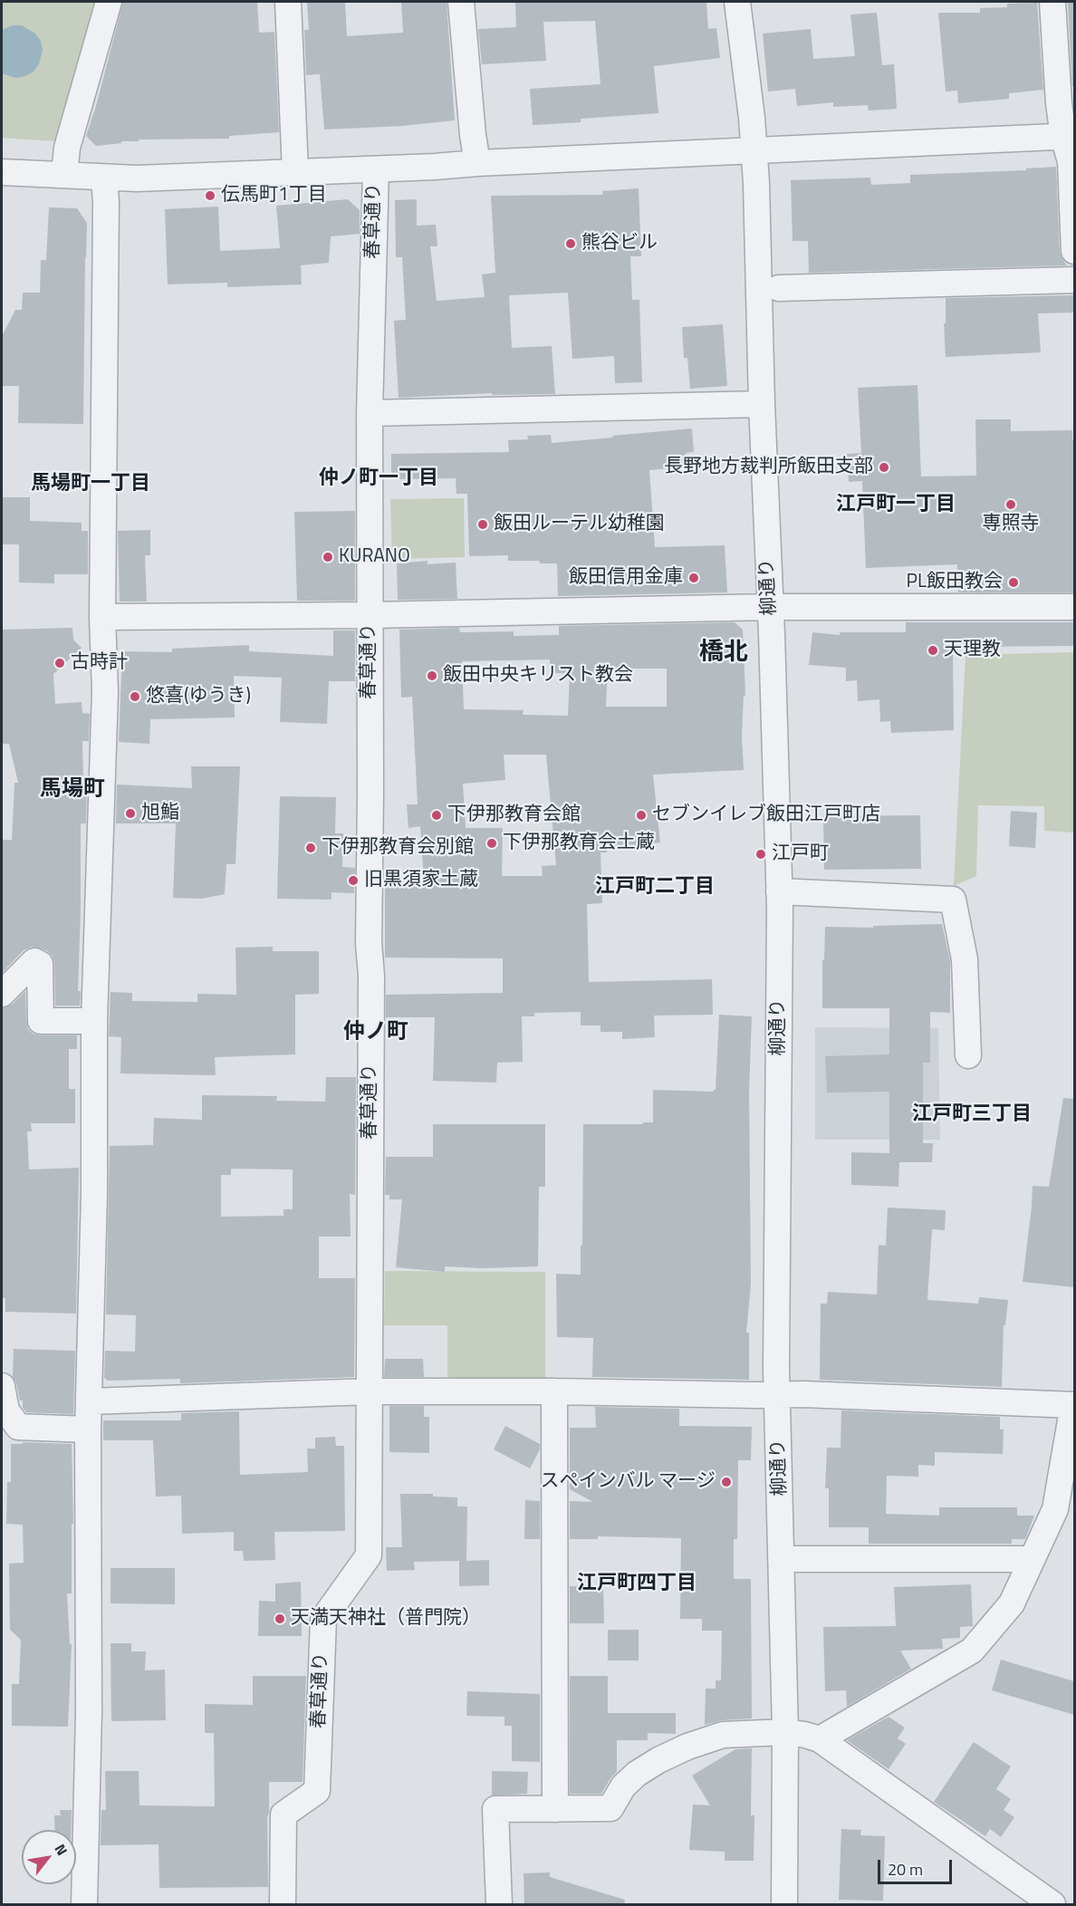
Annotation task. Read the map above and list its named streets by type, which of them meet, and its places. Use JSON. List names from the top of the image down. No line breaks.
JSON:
{"streets":{"street":["春草通り","柳通り"]},"districts":["仲ノ町一丁目","馬場町一丁目","江戸町一丁目","橋北","馬場町","江戸町二丁目","仲ノ町","江戸町三丁目","江戸町四丁目"],"places":["伝馬町1丁目","熊谷ビル","長野地方裁判所飯田支部","専照寺","飯田ルーテル幼稚園","KURANO","飯田信用金庫","PL飯田教会","天理教","古時計","飯田中央キリスト教会","悠喜(ゆうき)","旭鮨","下伊那教育会館","セブンイレブ飯田江戸町店","下伊那教育会土蔵","下伊那教育会別館","江戸町","旧黒須家土蔵","スペインバル マージ","天満天神社（普門院）"],"scale_bar":"20 m","north":"top right"}
